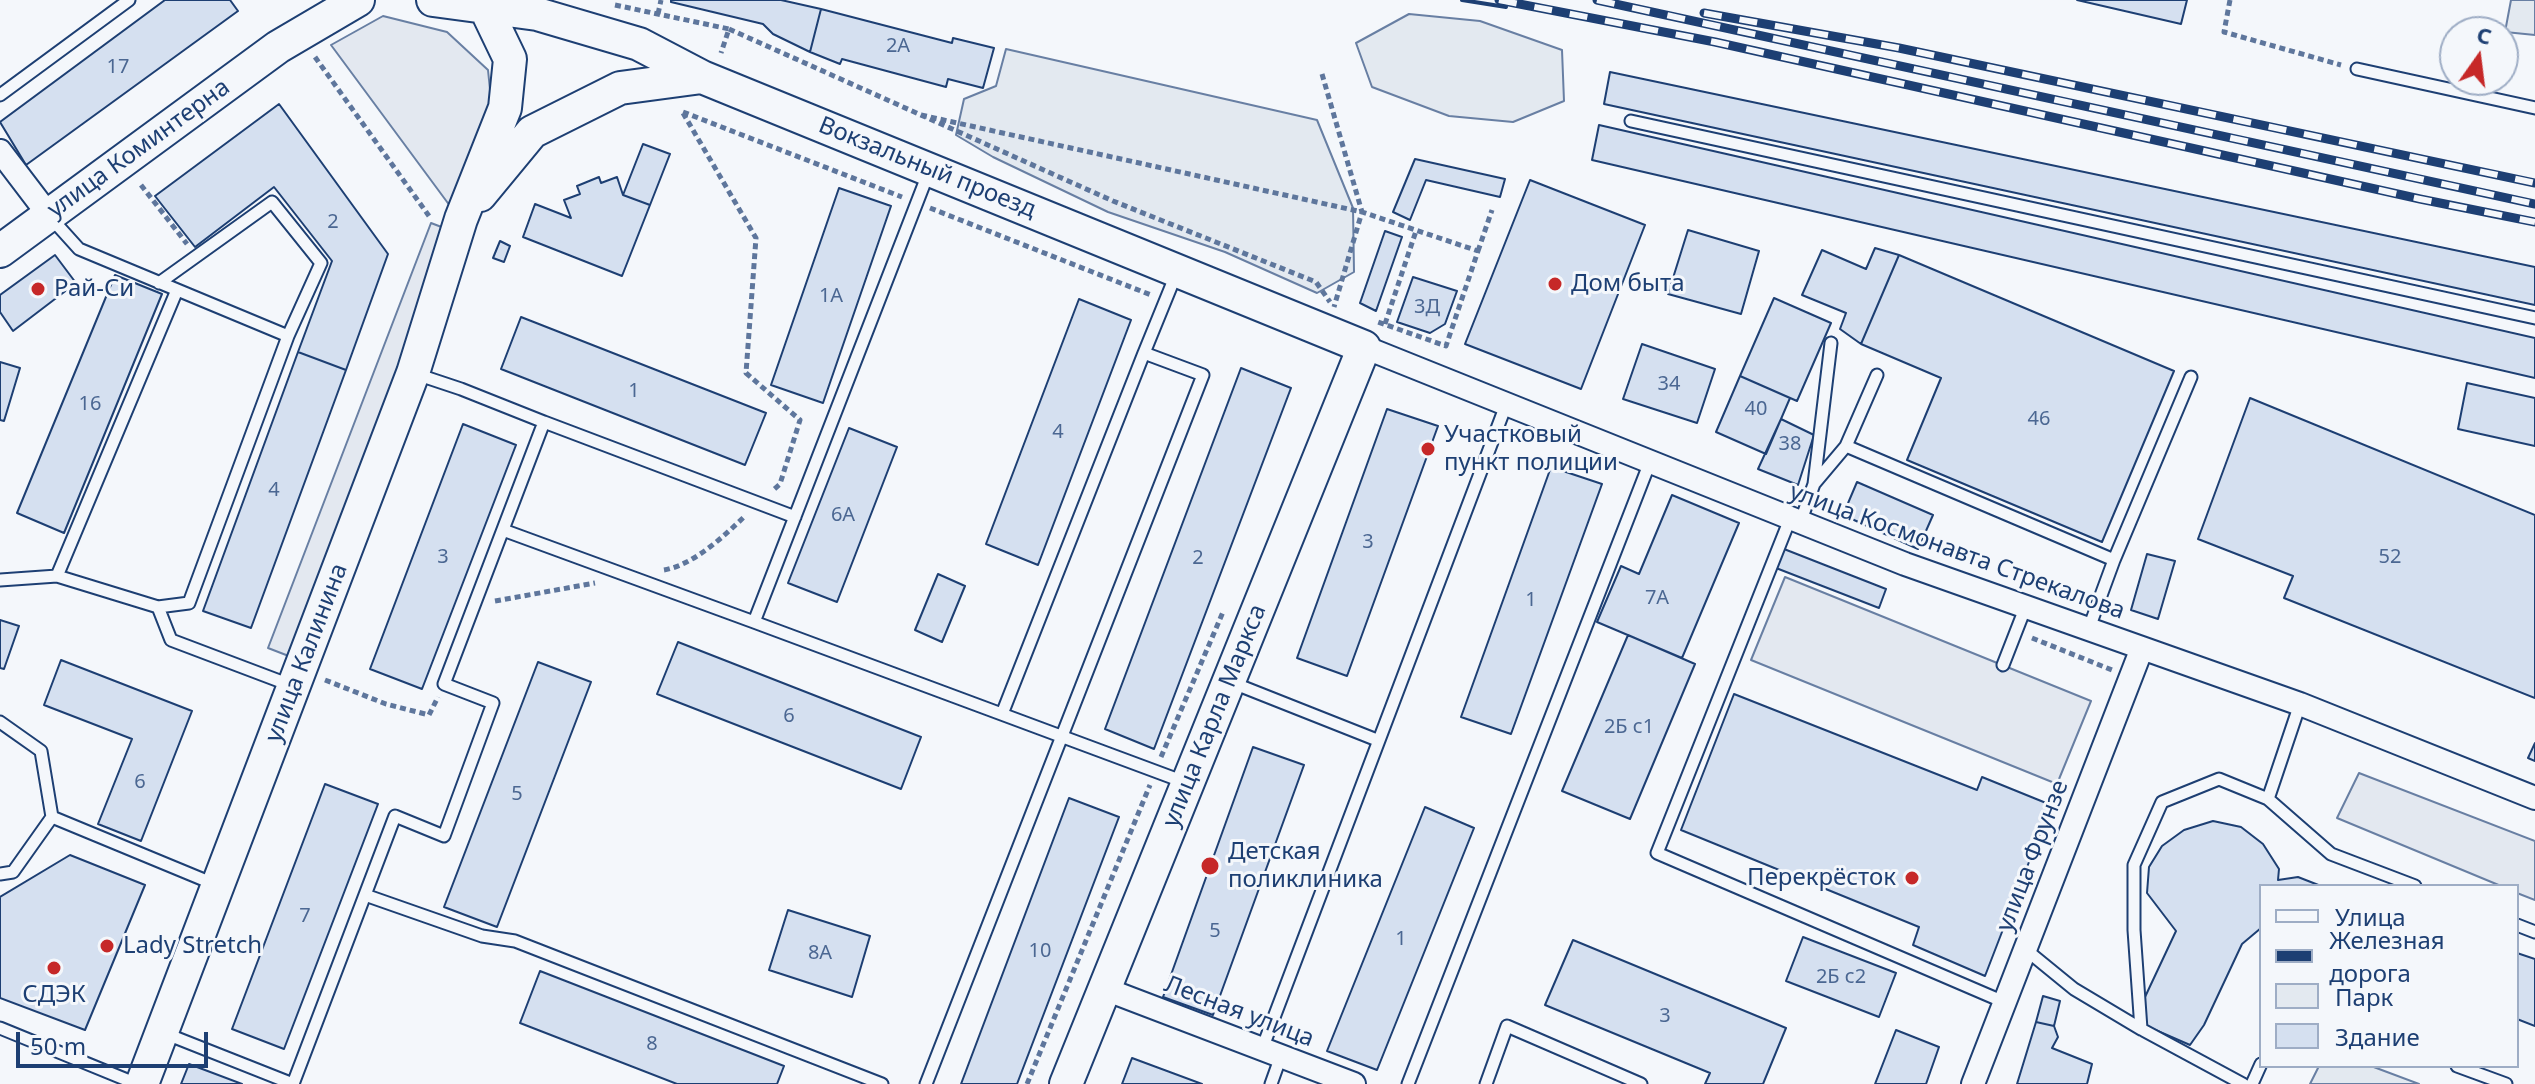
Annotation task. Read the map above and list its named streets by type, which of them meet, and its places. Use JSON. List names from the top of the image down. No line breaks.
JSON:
{"streets":{"street":["улица Коминтерна","Вокзальный проезд","улица Космонавта Стрекалова","улица Калинина","улица Карла Маркса","улица Фрунзе","Лесная улица"]},"crossings":[["Вокзальный проезд","улица Космонавта Стрекалова"],["Вокзальный проезд","улица Калинина"],["Вокзальный проезд","улица Карла Маркса"],["улица Космонавта Стрекалова","улица Карла Маркса"],["улица Космонавта Стрекалова","улица Фрунзе"],["улица Карла Маркса","Лесная улица"]],"places":["Дом быта","Рай-Си","Участковый пункт полиции","Детская поликлиника","Перекрёсток","Lady Stretch","СДЭК"],"house_numbers":["2А","17","2","1А","3Д","34","1","16","40","46","4","38","4","6А","3","3","52","2","7А","1","6","2Б с1","6","5","7","5","1","10","8А","2Б с2","3","8"],"legend":["Улица","Железная дорога","Парк","Здание"],"scale_bar":"50 m","north":"top"}
